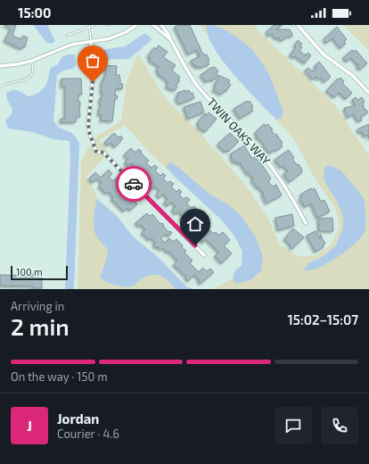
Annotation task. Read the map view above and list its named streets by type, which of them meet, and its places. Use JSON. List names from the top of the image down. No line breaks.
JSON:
{"streets":{"street":["TWIN OAKS WAY"]},"scale_bar":"100 m","page":{"status":"15:00","scale":"100 m","heading":["2 min","Arriving in","15:02–15:07"],"panel":["Jordan","Courier · 4.6"],"bar":"On the way · 150 m","round":"J"}}
